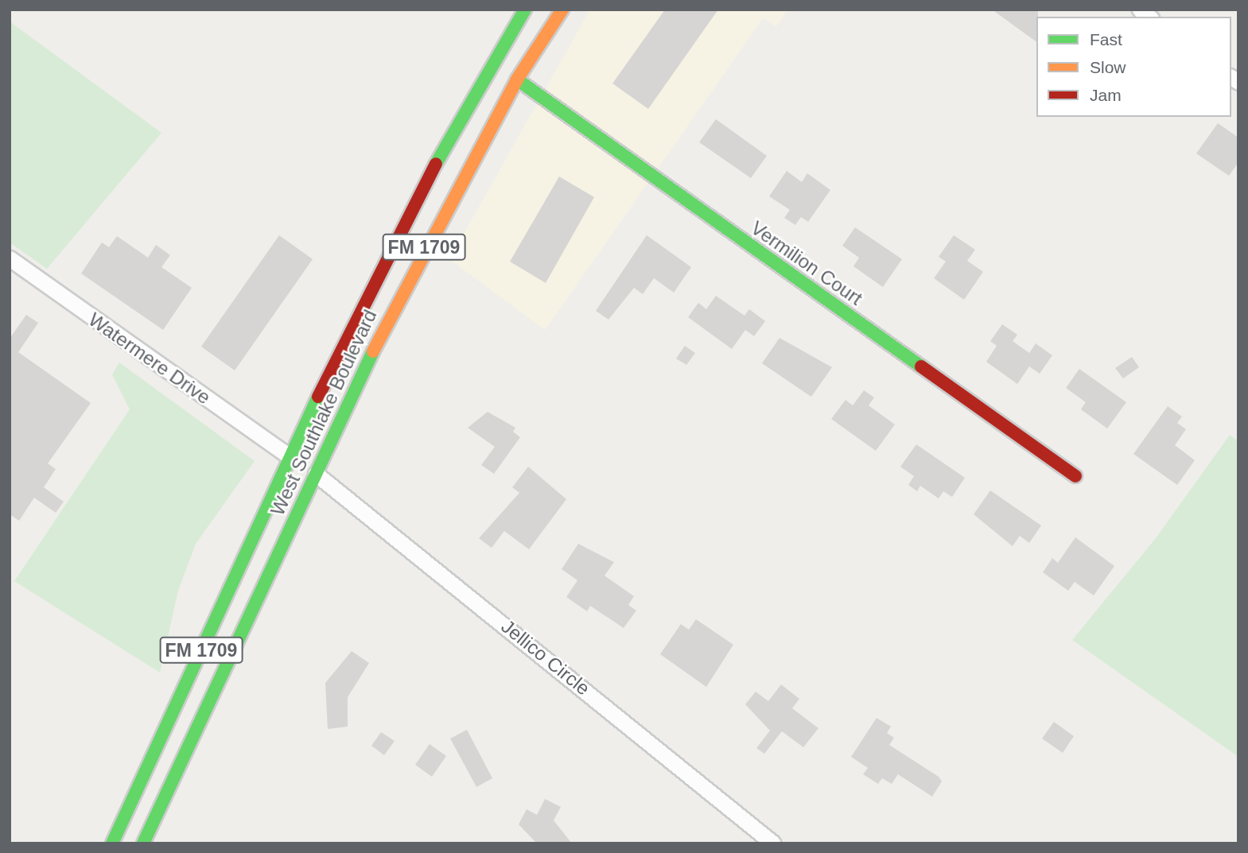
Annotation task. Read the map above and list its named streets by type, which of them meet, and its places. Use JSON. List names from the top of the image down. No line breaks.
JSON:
{"streets":{"main road":["FM 1709","Vermilion Court","West Southlake Boulevard"],"street":["Watermere Drive","Jellico Circle"]},"crossings":[["Vermilion Court","West Southlake Boulevard"],["Watermere Drive","West Southlake Boulevard"],["West Southlake Boulevard","Jellico Circle"]],"legend":["Fast","Slow","Jam"]}
